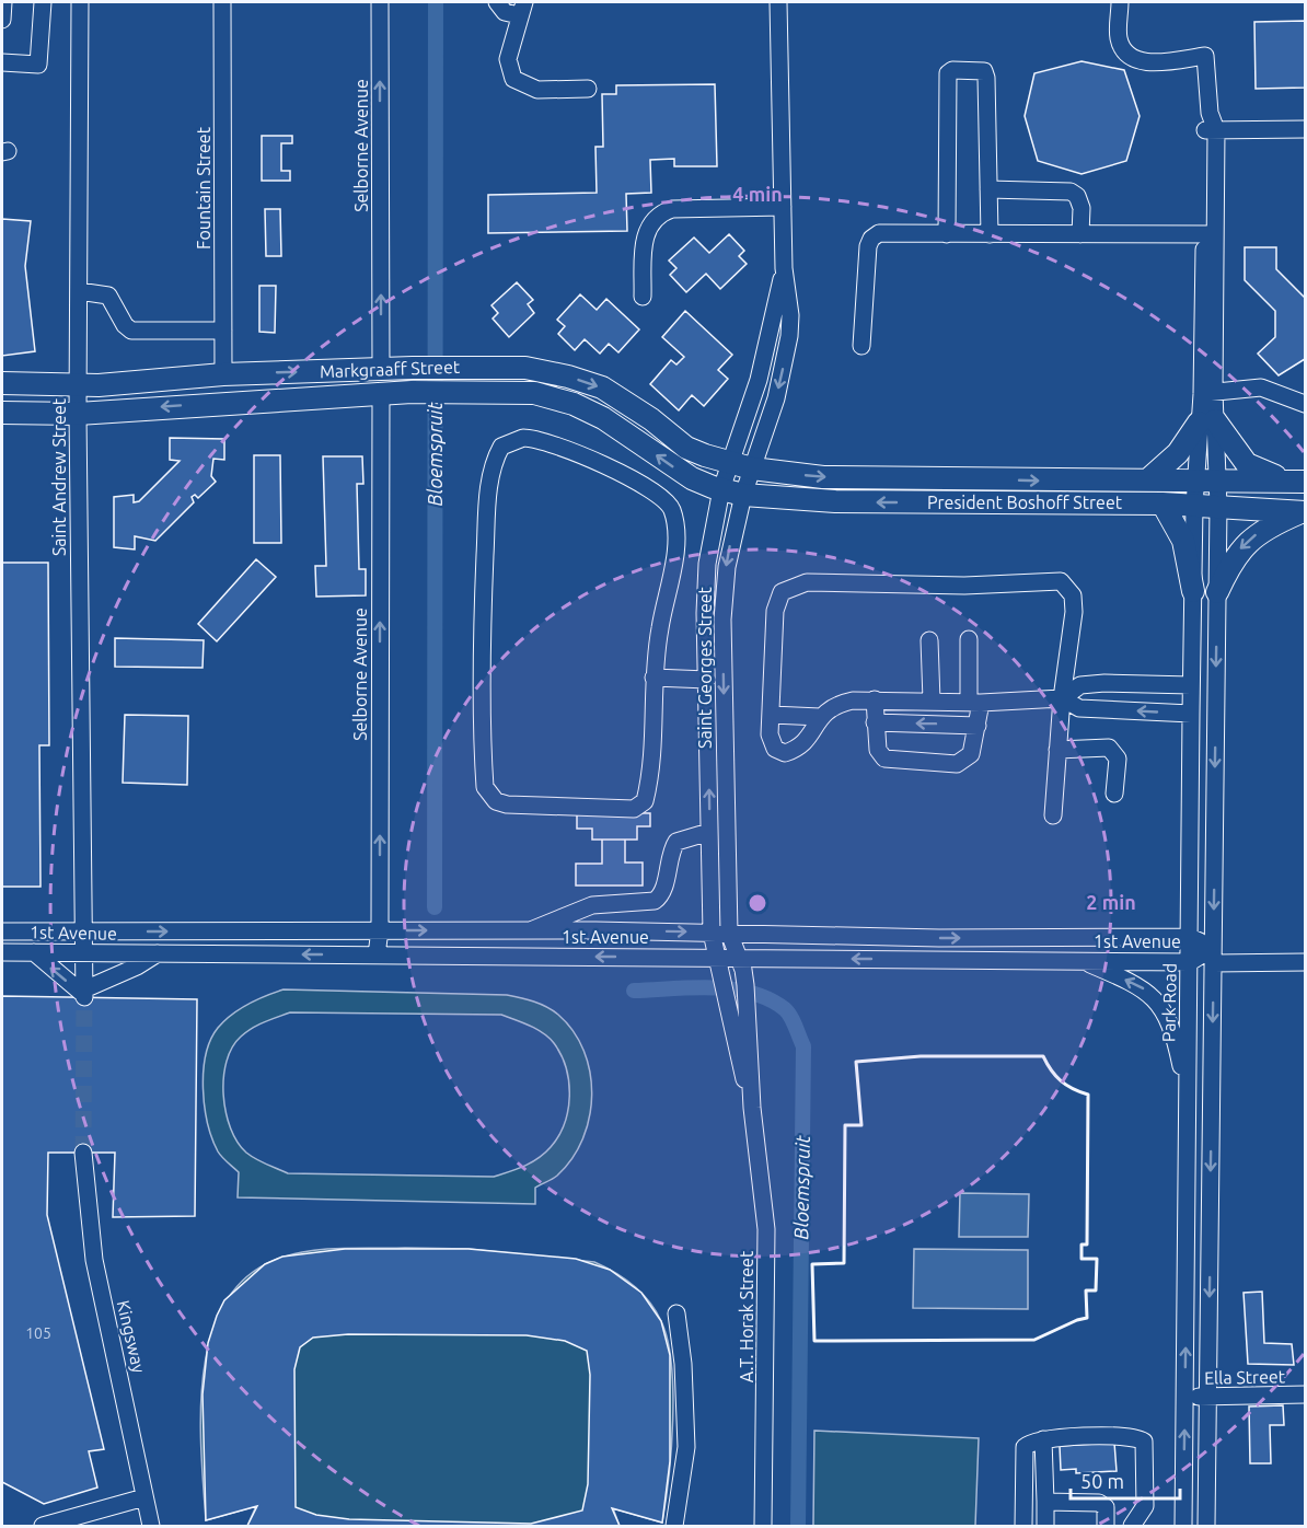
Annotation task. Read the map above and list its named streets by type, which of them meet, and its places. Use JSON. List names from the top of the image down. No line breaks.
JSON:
{"streets":{"main road":["Markgraaff Street","President Boshoff Street"],"street":["Selborne Avenue","Fountain Street","Saint Andrew Street","Saint Georges Street","1st Avenue","Park Road","A.T. Horak Street","Kingsway","Ella Street"]},"crossings":[["Selborne Avenue","Markgraaff Street"],["Selborne Avenue","1st Avenue"],["Fountain Street","Markgraaff Street"],["Markgraaff Street","Saint Andrew Street"],["Markgraaff Street","President Boshoff Street"],["Markgraaff Street","Saint Georges Street"],["Saint Andrew Street","1st Avenue"],["President Boshoff Street","Saint Georges Street"],["President Boshoff Street","Park Road"],["Saint Georges Street","1st Avenue"],["Saint Georges Street","A.T. Horak Street"],["1st Avenue","Park Road"],["1st Avenue","A.T. Horak Street"],["Park Road","Ella Street"]],"one_way":["Selborne Avenue"],"water":["Bloemspruit"],"house_numbers":["105"],"scale_bar":"50 m","rings":["4 min","2 min"]}
